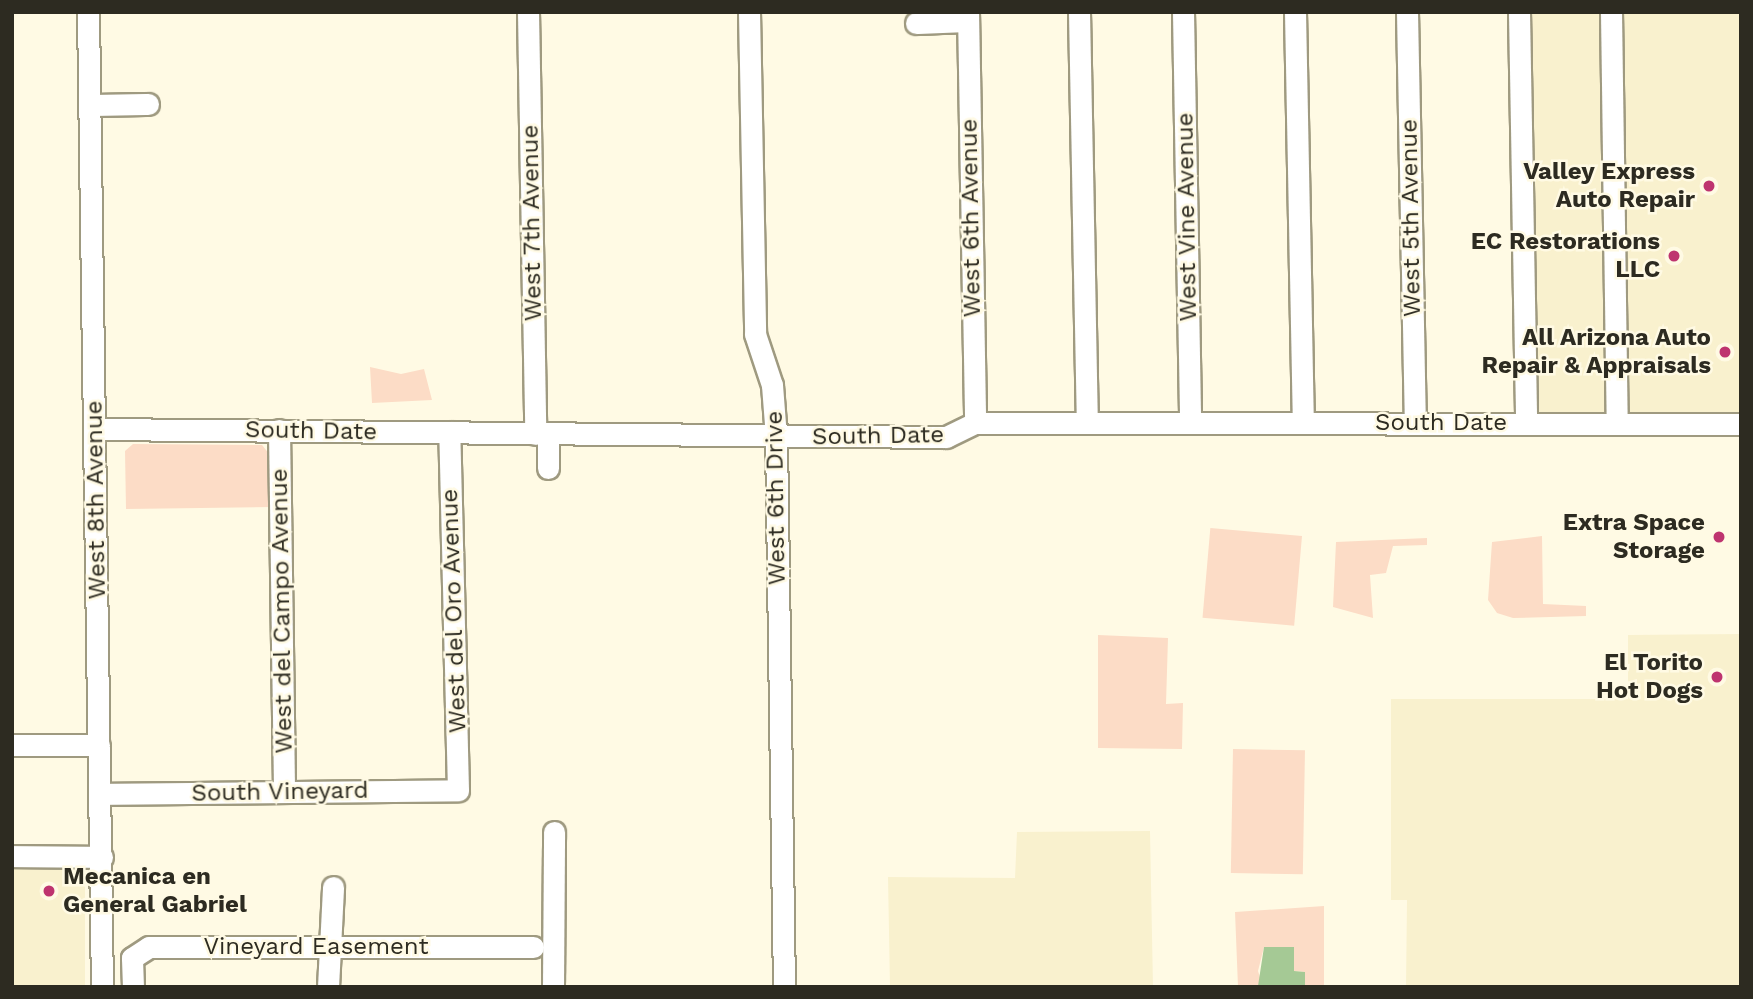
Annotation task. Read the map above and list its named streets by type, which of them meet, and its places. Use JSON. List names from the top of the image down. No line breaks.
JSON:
{"streets":{"street":["West Vine Avenue","West 6th Avenue","West 5th Avenue","West 7th Avenue","South Date","West 6th Drive","West 8th Avenue","West del Campo Avenue","West del Oro Avenue","South Vineyard","Vineyard Easement"]},"crossings":[["West Vine Avenue","South Date"],["West 6th Avenue","South Date"],["West 5th Avenue","South Date"],["West 7th Avenue","South Date"],["South Date","West 6th Drive"],["South Date","West 8th Avenue"],["South Date","West del Campo Avenue"],["South Date","West del Oro Avenue"],["West 8th Avenue","South Vineyard"],["West del Campo Avenue","South Vineyard"],["West del Oro Avenue","South Vineyard"]],"places":["Valley Express Auto Repair","EC Restorations LLC","All Arizona Auto Repair & Appraisals","Extra Space Storage","El Torito Hot Dogs","Mecanica en General Gabriel"]}
